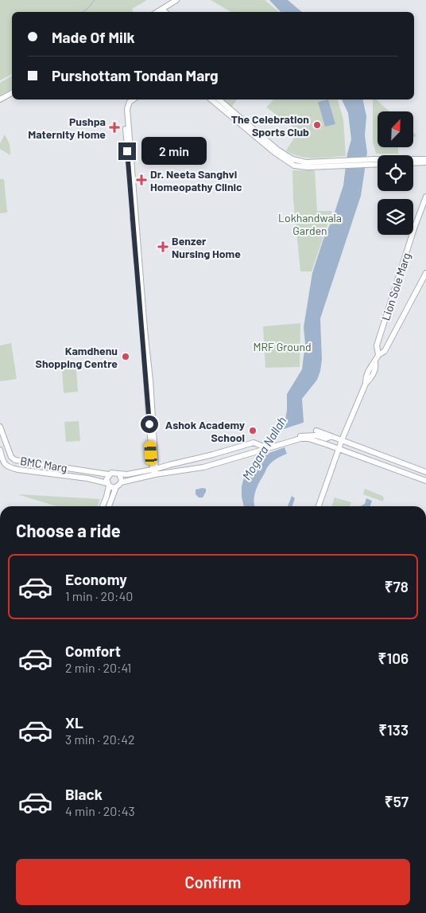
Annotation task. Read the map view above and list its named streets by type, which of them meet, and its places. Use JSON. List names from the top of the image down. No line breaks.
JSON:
{"streets":{"main road":["Lion Sole Marg","BMC Marg"]},"water":["Mogara Nallah"],"parks":["Lokhandwala Garden","MRF Ground"],"places":{"other":["The Celebration Sports Club","Kamdhenu Shopping Centre","Ashok Academy School"],"health":["Pushpa Maternity Home","Dr. Neeta Sanghvi Homeopathy Clinic","Benzer Nursing Home"]},"north":"top right","page":{"banner":["Made Of Milk","Purshottam Tondan Marg"],"bubble":"2 min","heading":"Choose a ride","list":[{"name":"Economy","note":"1 min · 20:40","value":"₹78"},{"name":"Comfort","note":"2 min · 20:41","value":"₹106"},{"name":"XL","note":"3 min · 20:42","value":"₹133"},{"name":"Black","note":"4 min · 20:43","value":"₹57"}],"buttons":"Confirm"}}
